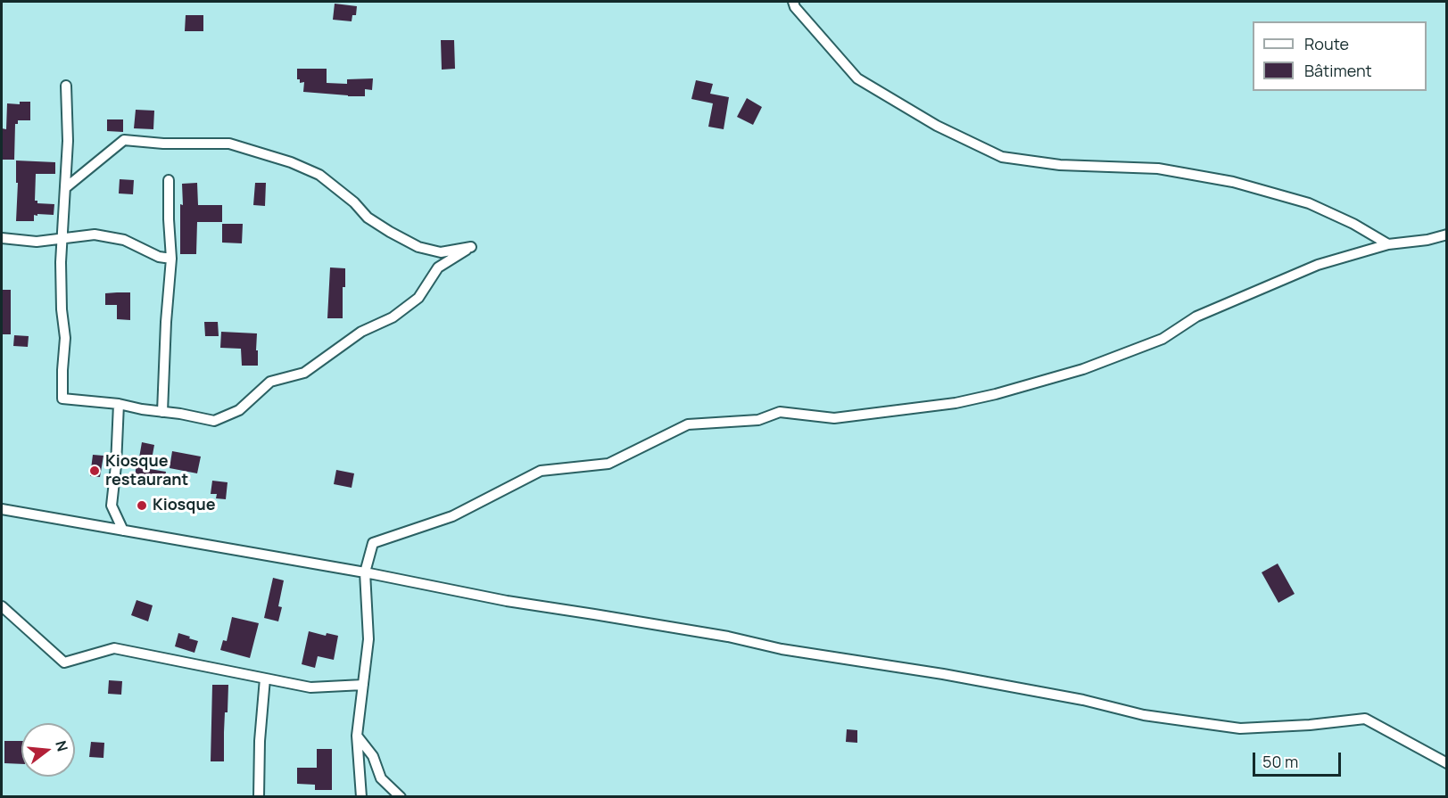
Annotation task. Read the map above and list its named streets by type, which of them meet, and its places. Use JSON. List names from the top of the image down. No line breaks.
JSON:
{"places":["Kiosque restaurant","Kiosque"],"legend":["Route","Bâtiment"],"scale_bar":"50 m","north":"right"}
